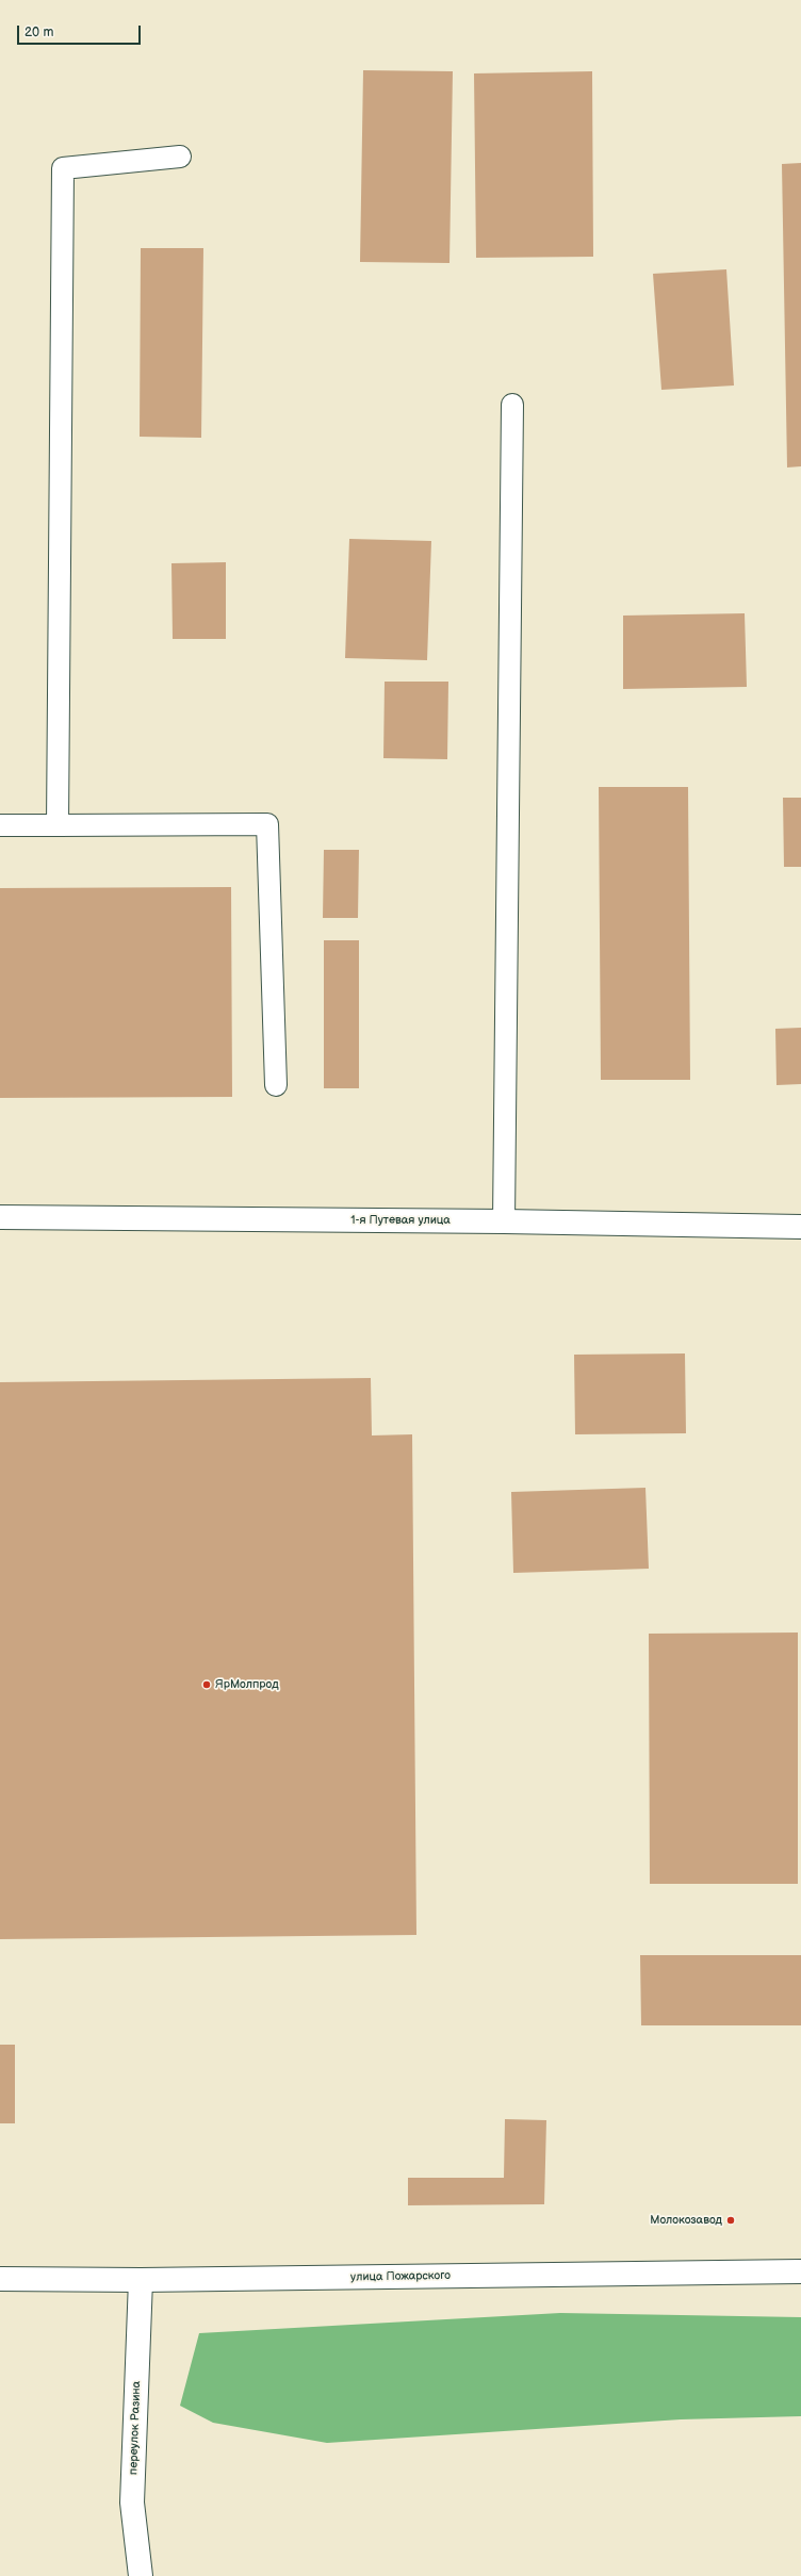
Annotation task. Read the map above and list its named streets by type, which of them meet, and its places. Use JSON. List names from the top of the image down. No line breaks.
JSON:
{"streets":{"street":["1-я Путевая улица","улица Пожарского","переулок Разина"]},"crossings":[["улица Пожарского","переулок Разина"]],"places":["ЯрМолпрод","Молокозавод"],"scale_bar":"20 m"}
